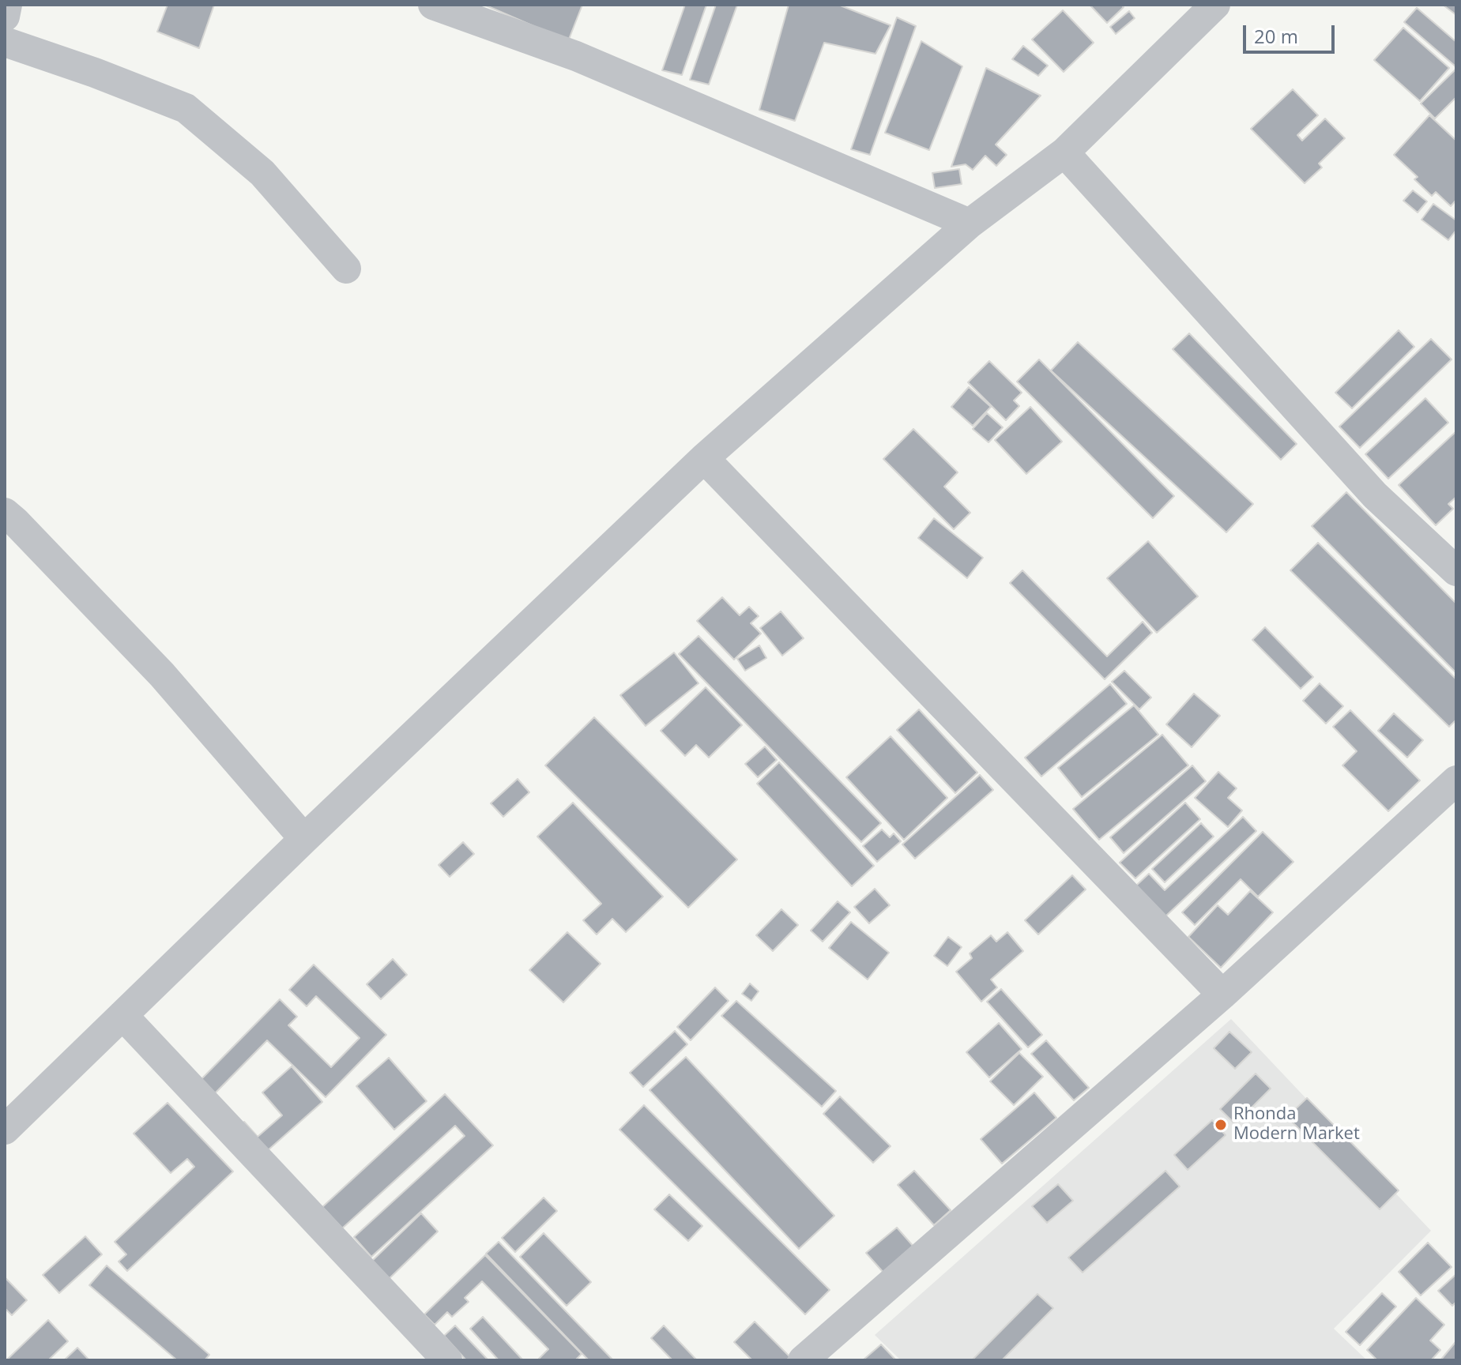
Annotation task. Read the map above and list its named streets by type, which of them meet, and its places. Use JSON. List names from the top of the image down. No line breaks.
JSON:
{"places":["Rhonda Modern Market"],"scale_bar":"20 m"}
